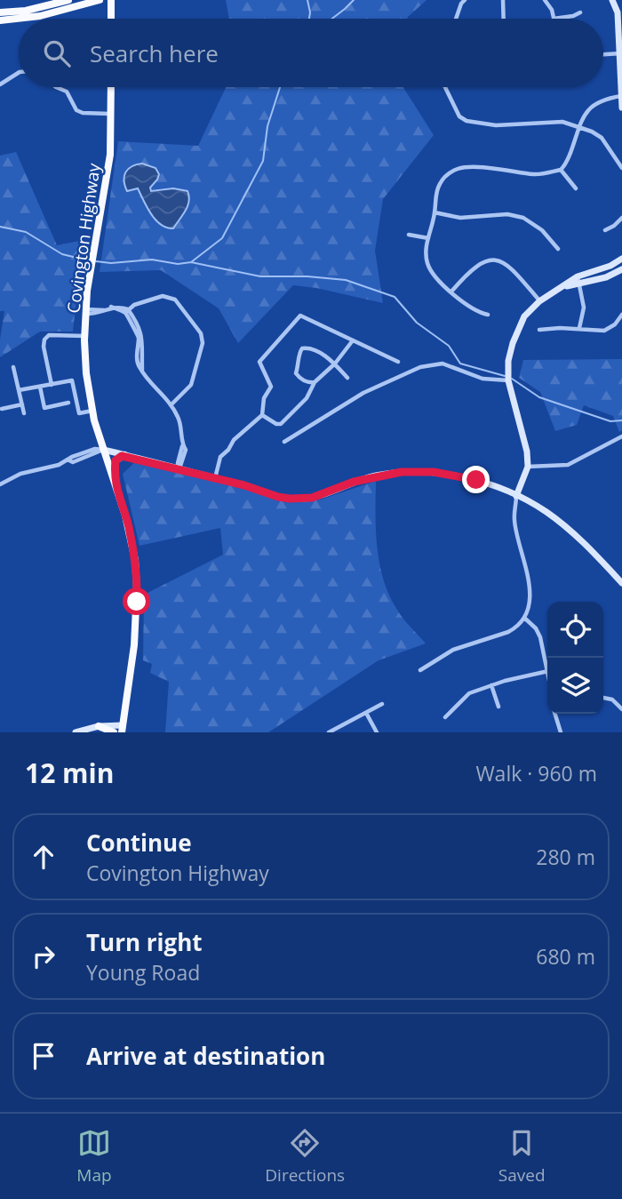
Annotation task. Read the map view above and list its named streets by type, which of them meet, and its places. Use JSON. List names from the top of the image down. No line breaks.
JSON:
{"streets":{"main road":["Covington Highway"]},"page":{"search":"Search here","heading":["12 min","Walk · 960 m"],"list":[["Continue","Covington Highway","280 m"],["Turn right","Young Road","680 m"],"Arrive at destination"],"nav":["Map","Directions","Saved"]}}
